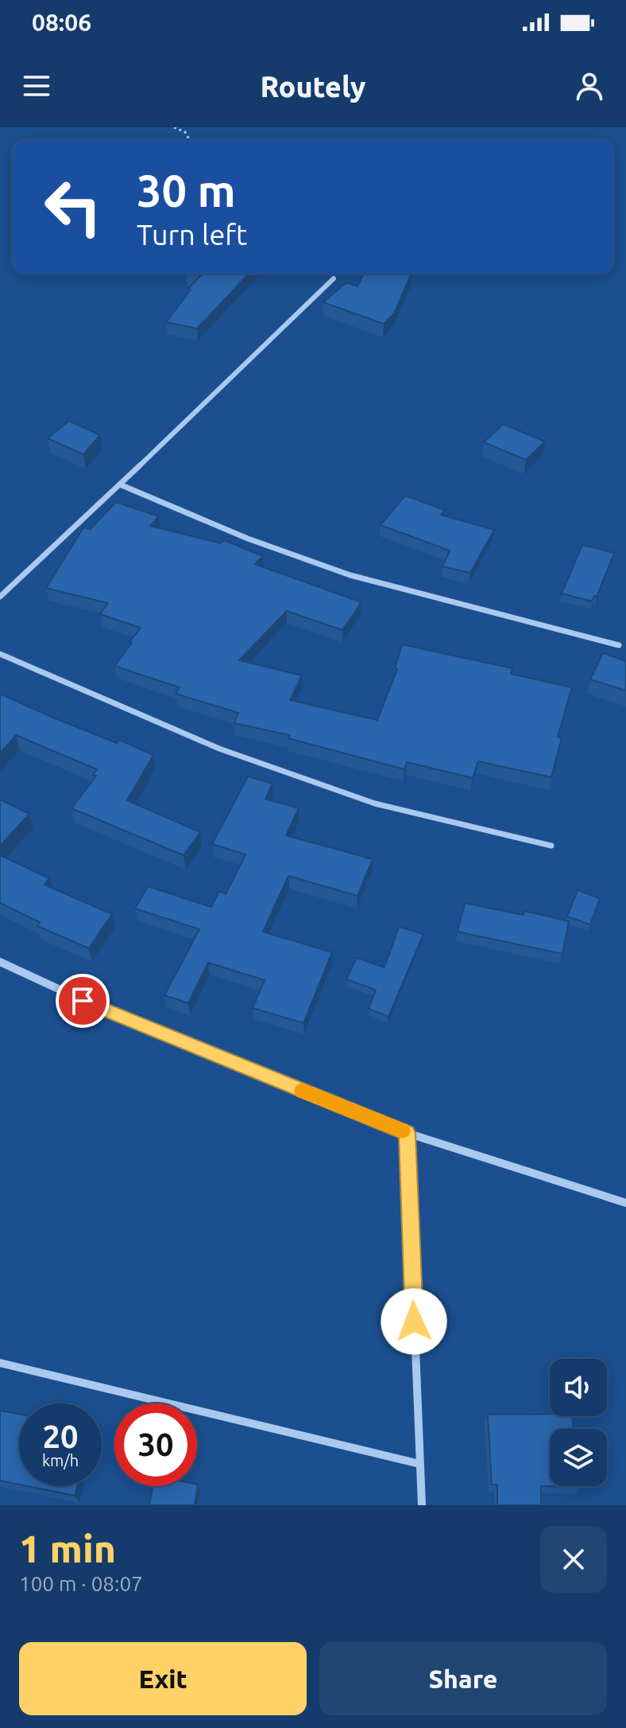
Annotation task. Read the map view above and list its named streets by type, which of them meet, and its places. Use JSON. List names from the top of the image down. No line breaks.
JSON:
{"page":{"status":"08:06","header":"Routely","turn":["30 m","Turn left"],"speed":"20 km/h","limit":"30","heading":["1 min","100 m · 08:07"],"buttons":["Exit","Share"]}}
